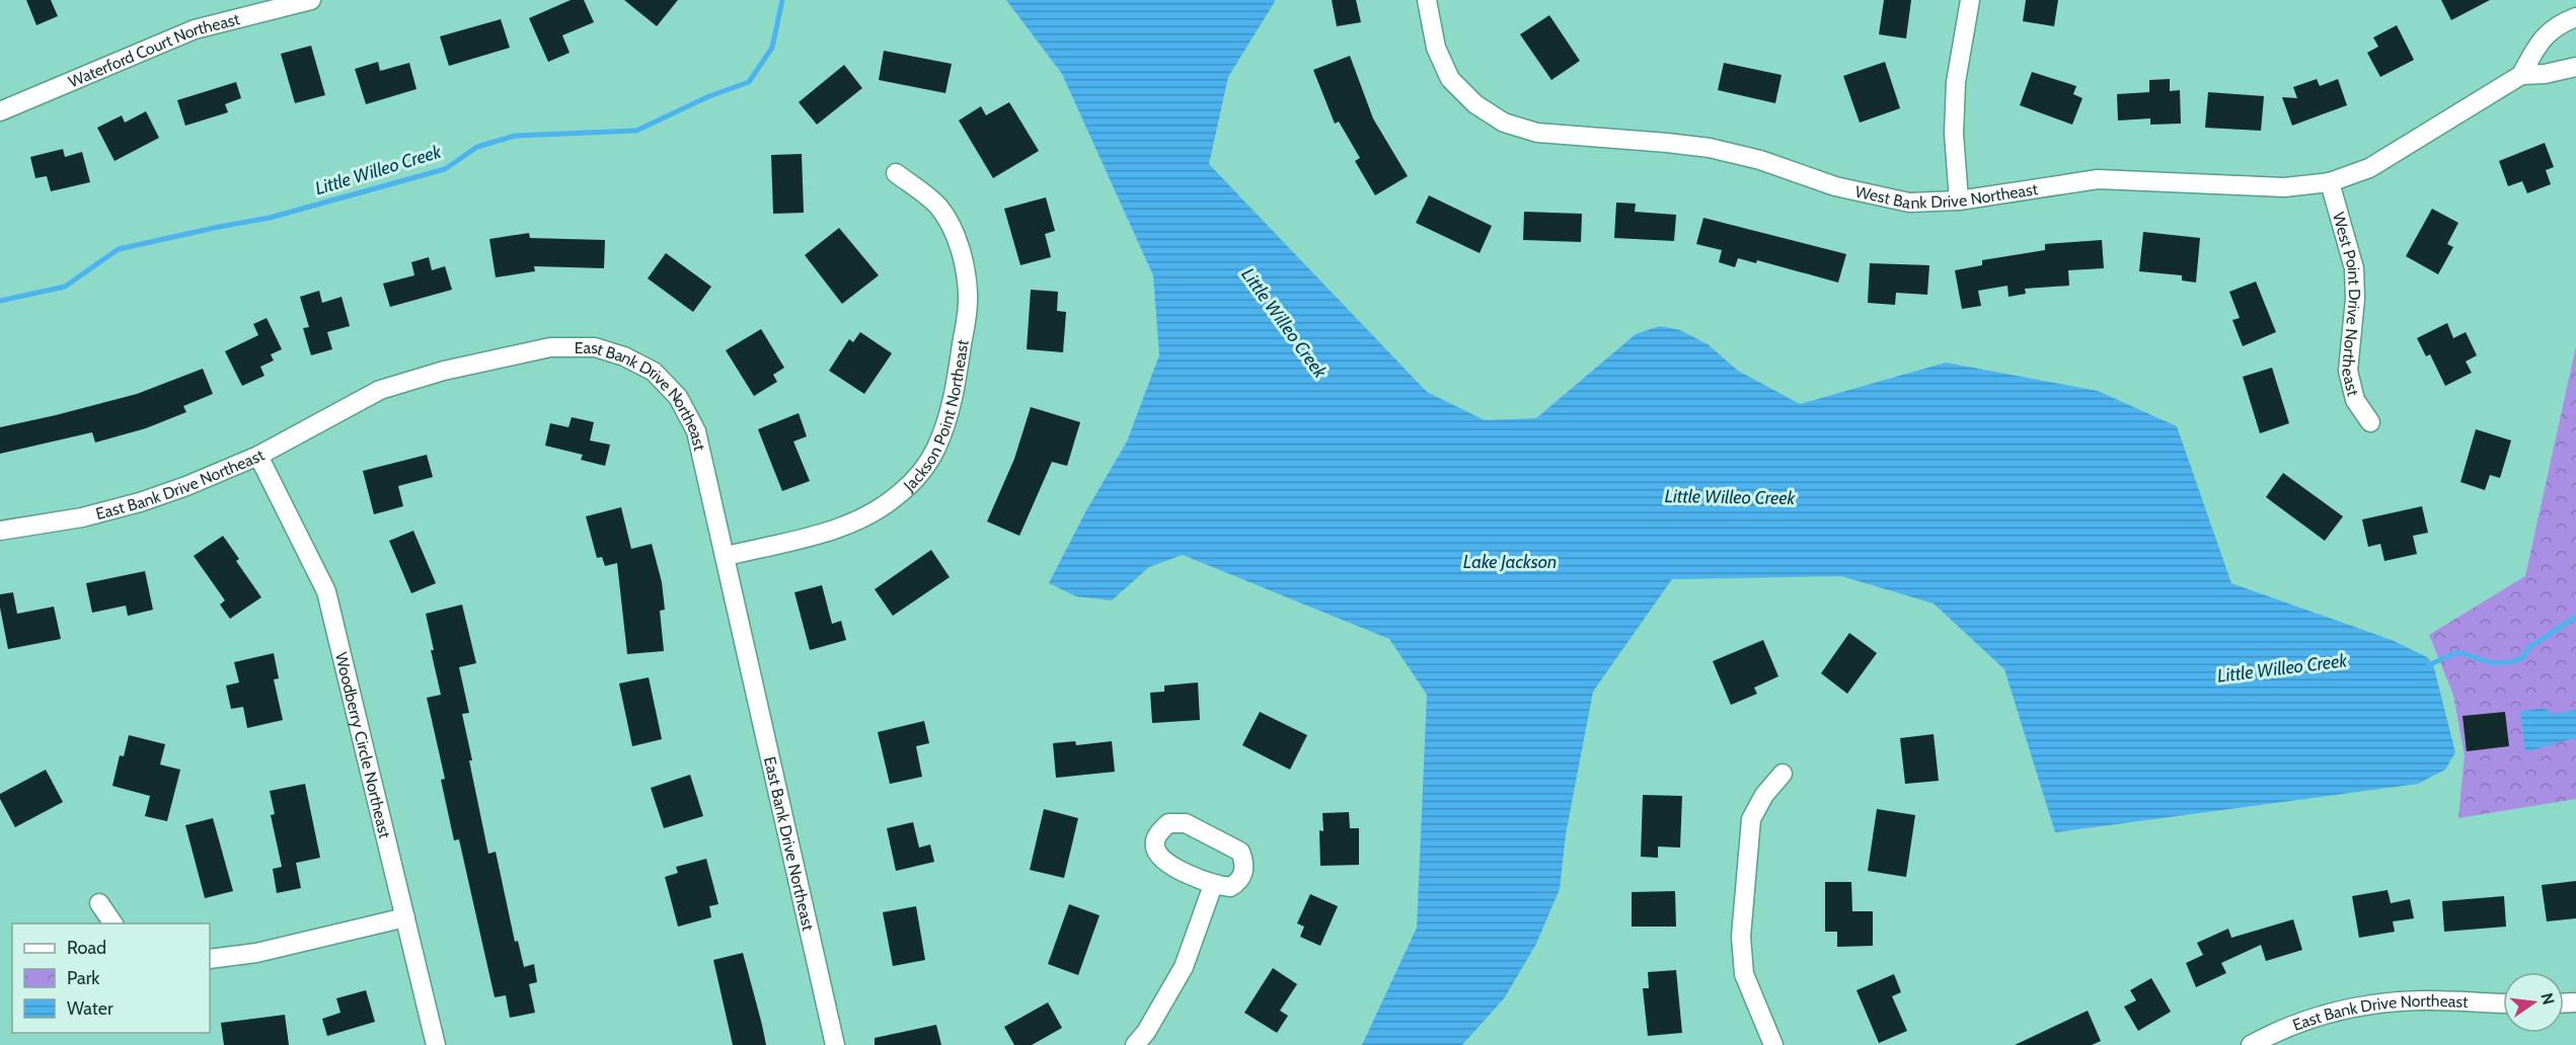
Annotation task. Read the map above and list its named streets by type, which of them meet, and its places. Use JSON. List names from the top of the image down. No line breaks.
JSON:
{"streets":{"street":["Waterford Court Northeast","West Bank Drive Northeast","West Point Drive Northeast","East Bank Drive Northeast","Jackson Point Northeast","Woodberry Circle Northeast"]},"crossings":[["West Bank Drive Northeast","West Point Drive Northeast"],["East Bank Drive Northeast","Jackson Point Northeast"],["East Bank Drive Northeast","Woodberry Circle Northeast"]],"water":["Little Willeo Creek","Lake Jackson"],"legend":["Road","Park","Water"],"north":"right"}
